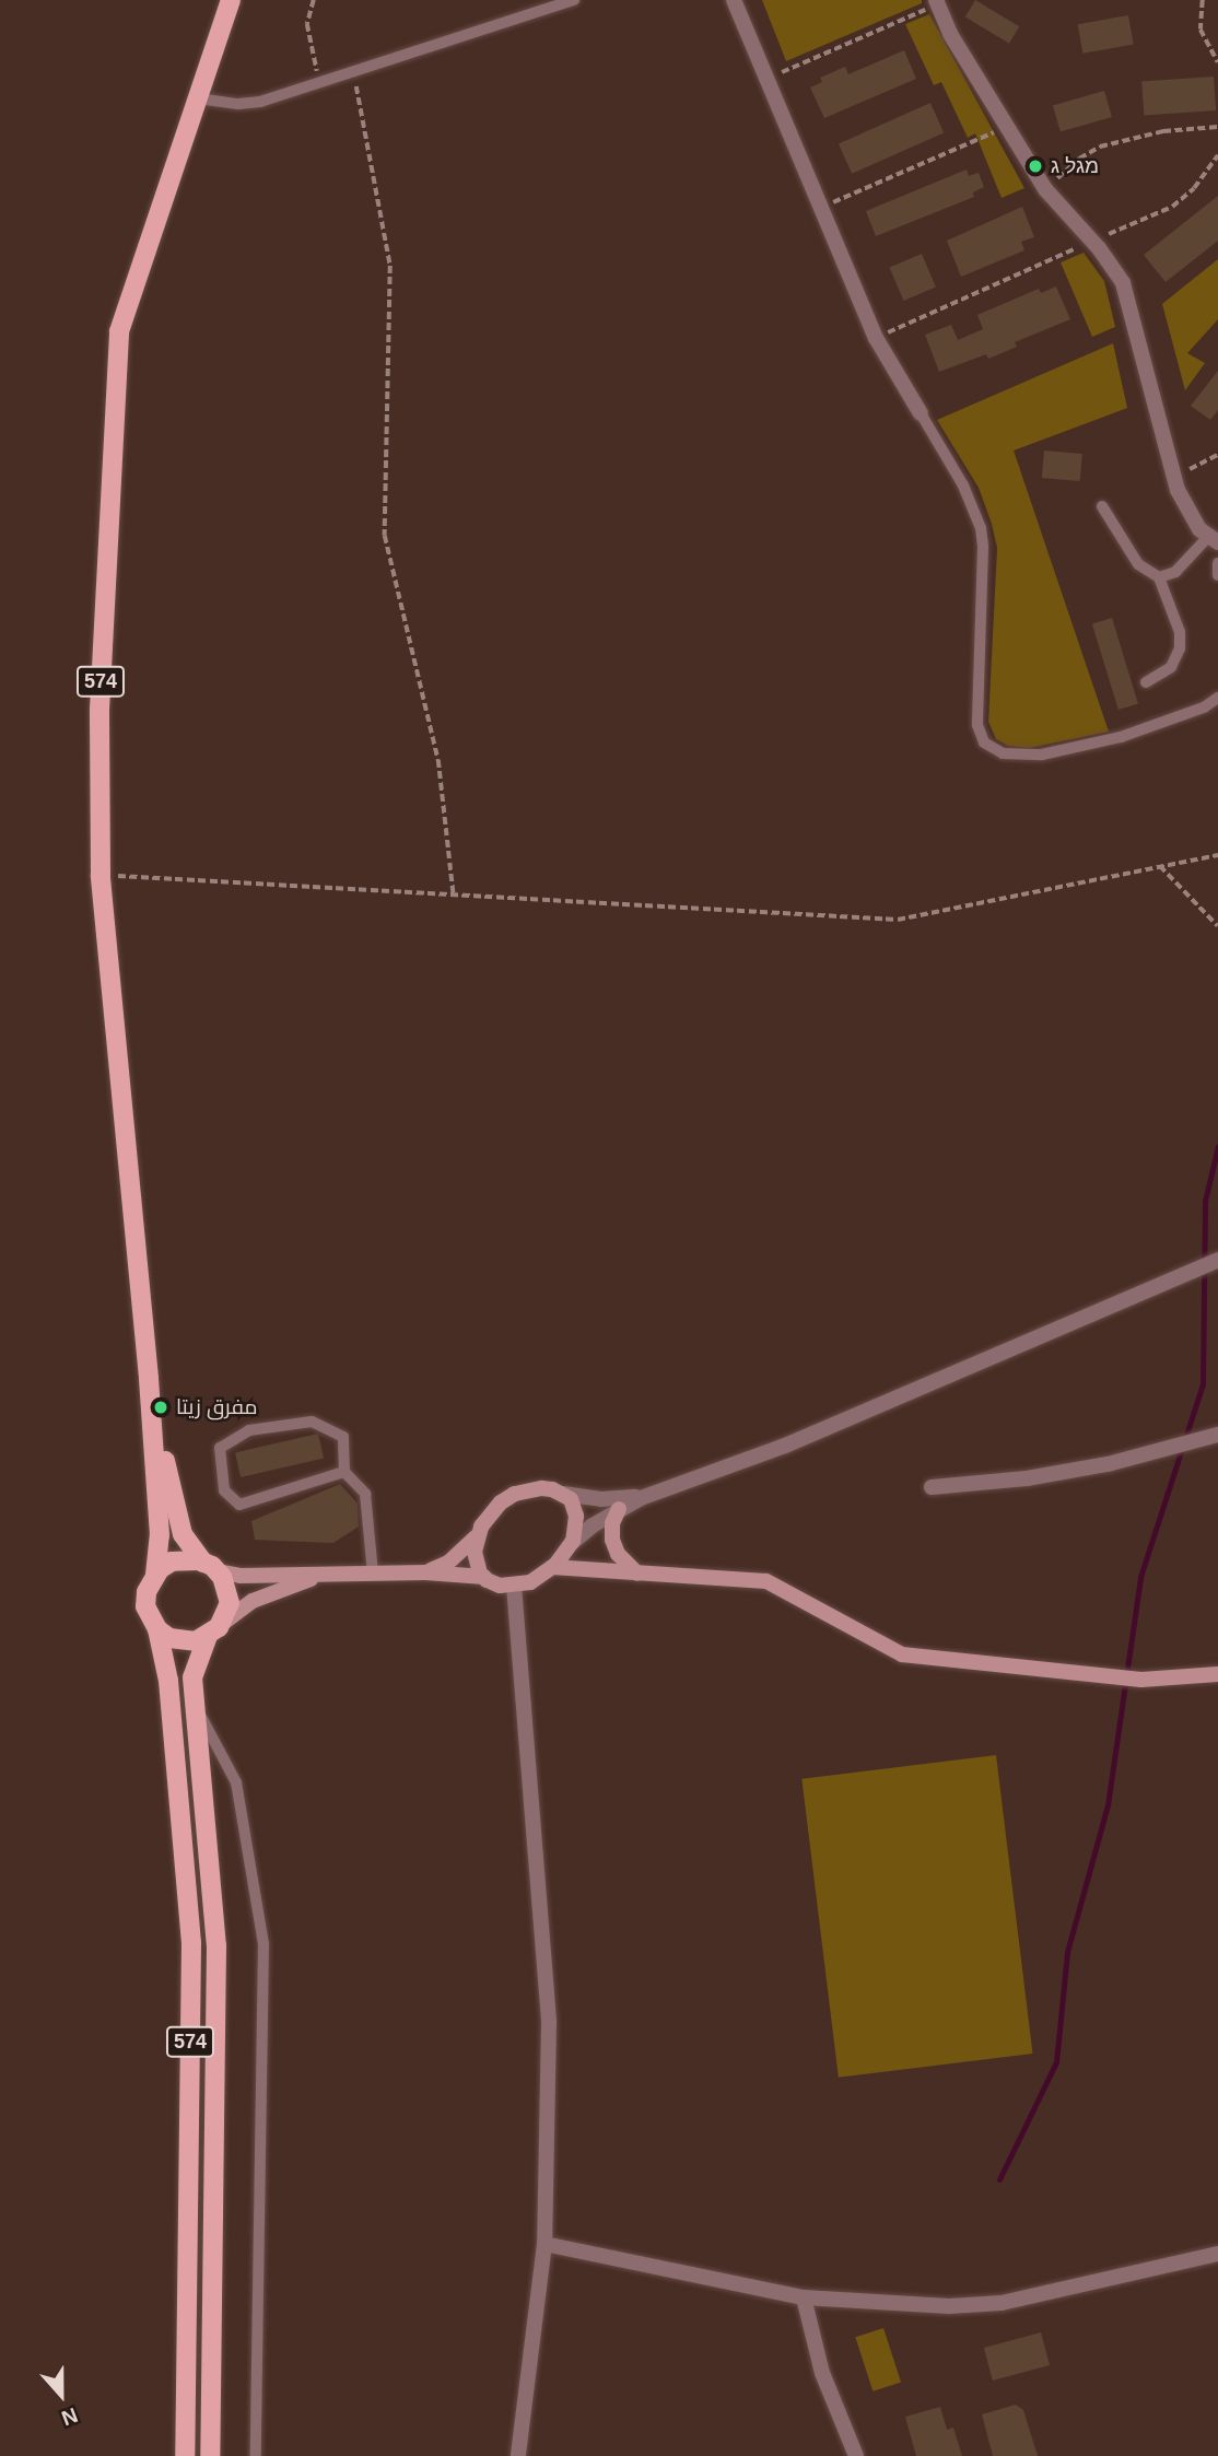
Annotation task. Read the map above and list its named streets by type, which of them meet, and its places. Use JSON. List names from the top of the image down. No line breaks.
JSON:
{"streets":{"main road":["574"]},"places":["מגל ג","مفرق زيتا"],"north":"bottom"}
